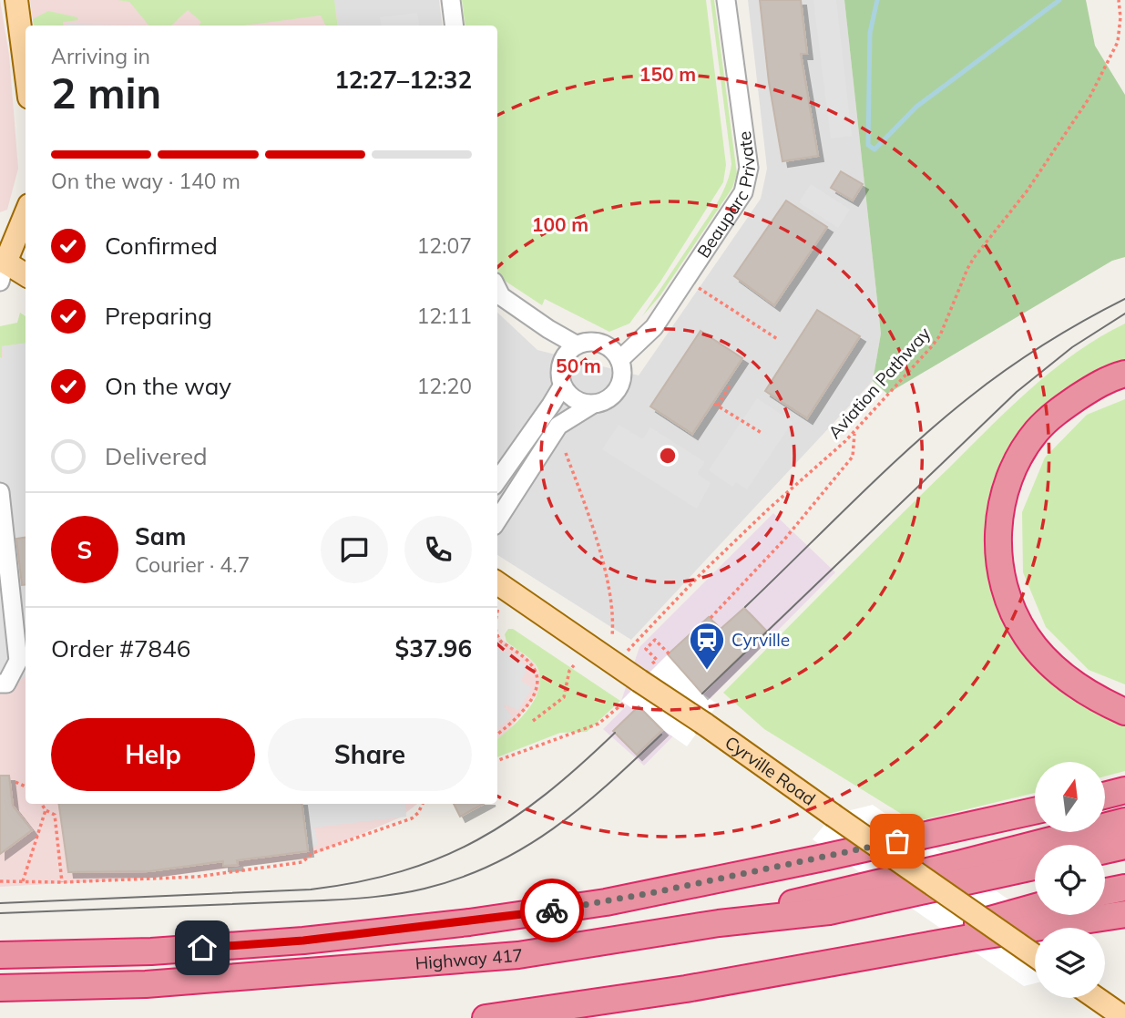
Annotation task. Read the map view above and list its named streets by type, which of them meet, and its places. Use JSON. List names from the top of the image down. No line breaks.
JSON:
{"streets":{"highway":["Highway 417"],"main road":["Cyrville Road"],"street":["Beauparc Private"],"path":["Aviation Pathway"]},"crossings":[["Aviation Pathway","Cyrville Road"]],"places":{"station":["Cyrville"]},"north":"top","page":{"heading":["2 min","Arriving in","12:27–12:32"],"panel":["Sam","Courier · 4.7","Order #7846","$37.96"],"bar":"On the way · 140 m","list":[["Confirmed","12:07"],["Preparing","12:11"],["On the way","12:20"],"Delivered"],"round":"S","buttons":["Help","Share"]},"rings":["150 m","100 m","50 m"]}
